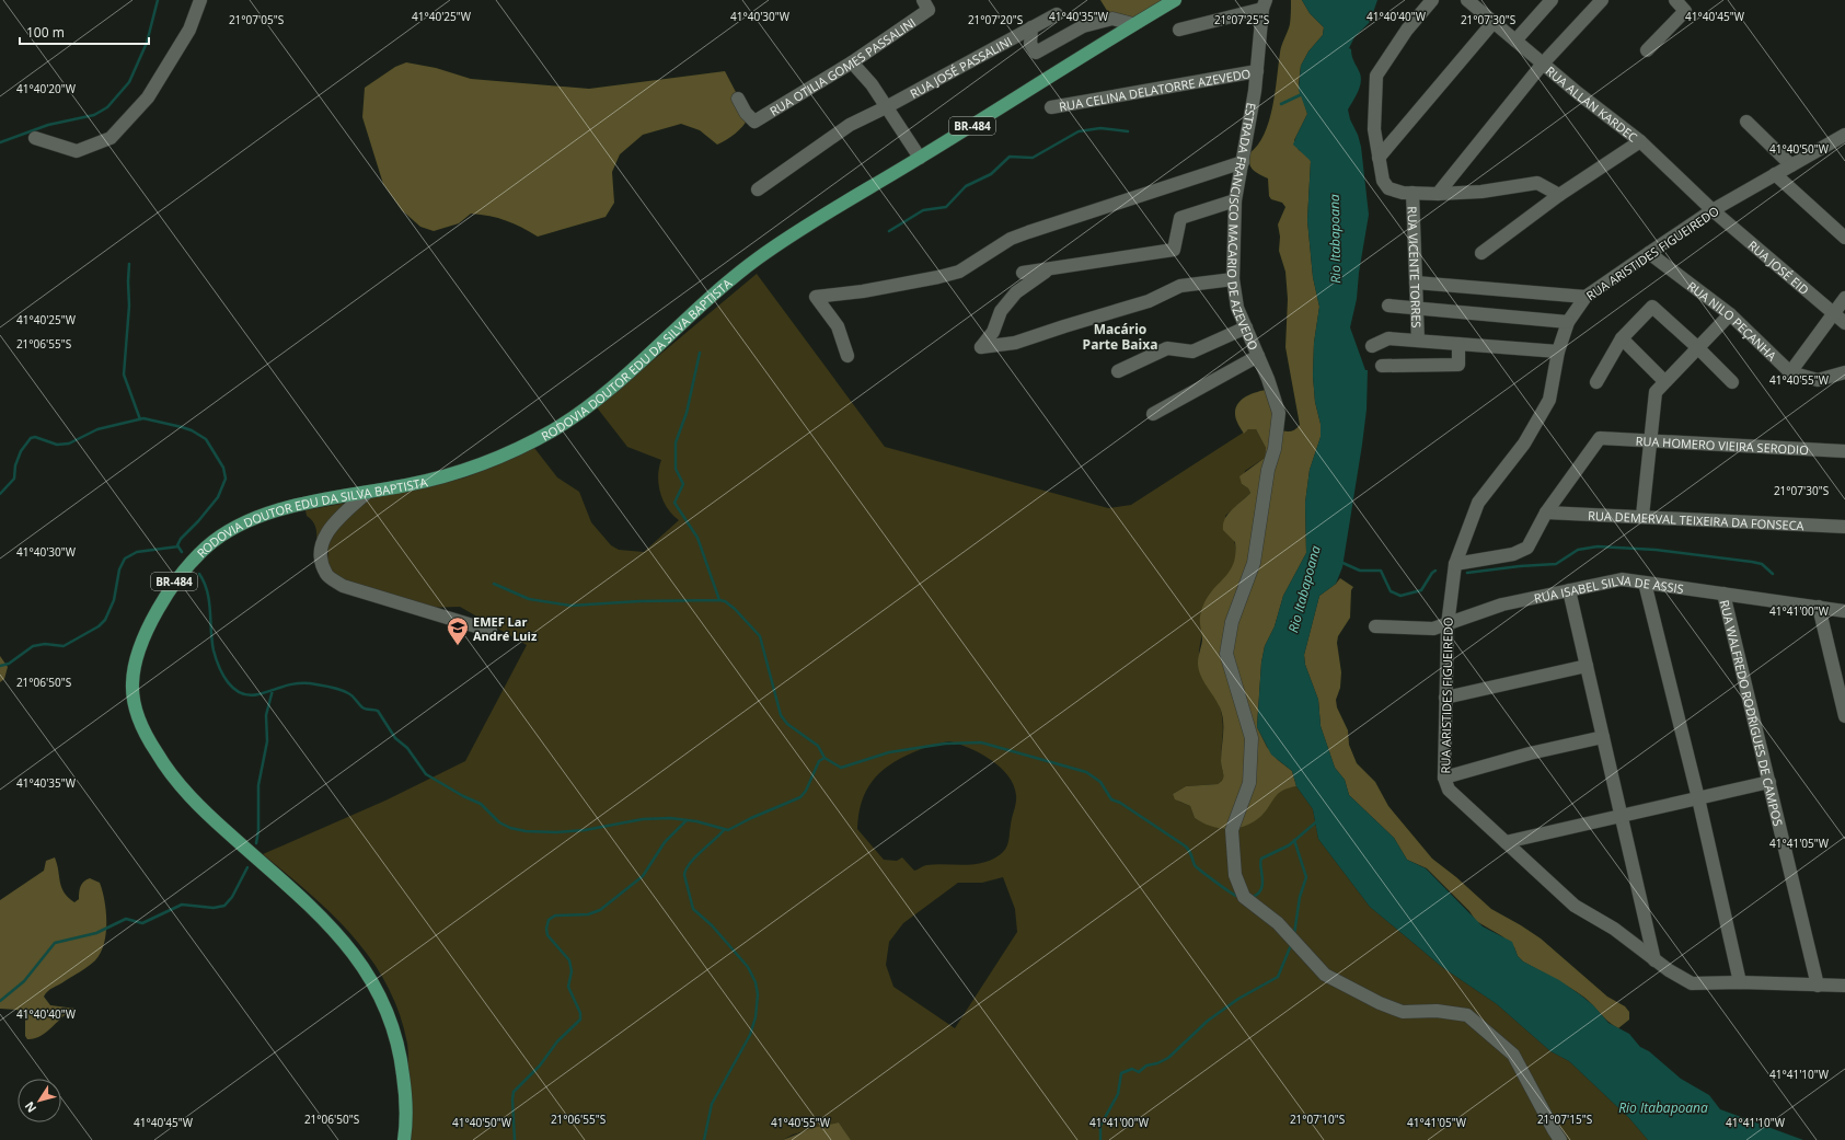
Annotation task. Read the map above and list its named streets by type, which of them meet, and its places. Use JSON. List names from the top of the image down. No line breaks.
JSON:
{"streets":{"main road":["BR-484","RODOVIA DOUTOR EDU DA SILVA BAPTISTA"],"street":["RUA OTILIA GOMES PASSALINI","RUA JOSÉ PASSALINI","RUA CELINA DELATORRE AZEVEDO","RUA ALLAN KARDEC","ESTRADA FRANCISCO MACARIO DE AZEVEDO","RUA ARISTIDES FIGUEIREDO","RUA VICENTE TORRES","RUA JOSÉ EID","RUA NILO PEÇANHA","RUA HOMERO VIEIRA SERODIO","RUA DEMERVAL TEIXEIRA DA FONSECA","RUA ISABEL SILVA DE ASSIS","RUA WALFREDO RODRIGUES DE CAMPOS"]},"crossings":[["RUA CELINA DELATORRE AZEVEDO","ESTRADA FRANCISCO MACARIO DE AZEVEDO"],["RUA ALLAN KARDEC","RUA ARISTIDES FIGUEIREDO"],["RUA ALLAN KARDEC","RUA JOSÉ EID"],["BR-484","RODOVIA DOUTOR EDU DA SILVA BAPTISTA"],["RUA ARISTIDES FIGUEIREDO","RUA JOSÉ EID"],["RUA ARISTIDES FIGUEIREDO","RUA NILO PEÇANHA"],["RUA ARISTIDES FIGUEIREDO","RUA ISABEL SILVA DE ASSIS"],["RUA ARISTIDES FIGUEIREDO","RUA WALFREDO RODRIGUES DE CAMPOS"],["RUA HOMERO VIEIRA SERODIO","RUA DEMERVAL TEIXEIRA DA FONSECA"],["RUA ISABEL SILVA DE ASSIS","RUA WALFREDO RODRIGUES DE CAMPOS"]],"districts":["Macário Parte Baixa"],"water":["Rio Itabapoana"],"places":{"school or university":["EMEF Lar André Luiz"]},"scale_bar":"100 m","north":"bottom left","coordinates":["41°40'35\"W","41°40'25\"W","41°40'30\"W","41°40'40\"W","41°40'45\"W","21°07'05\"S","21°07'20\"S","21°07'25\"S","21°07'30\"S","41°40'20\"W","41°40'50\"W","21°06'55\"S","41°40'55\"W","41°41'00\"W","21°06'50\"S","41°41'05\"W","41°41'10\"W","21°07'10\"S","21°07'15\"S"]}
